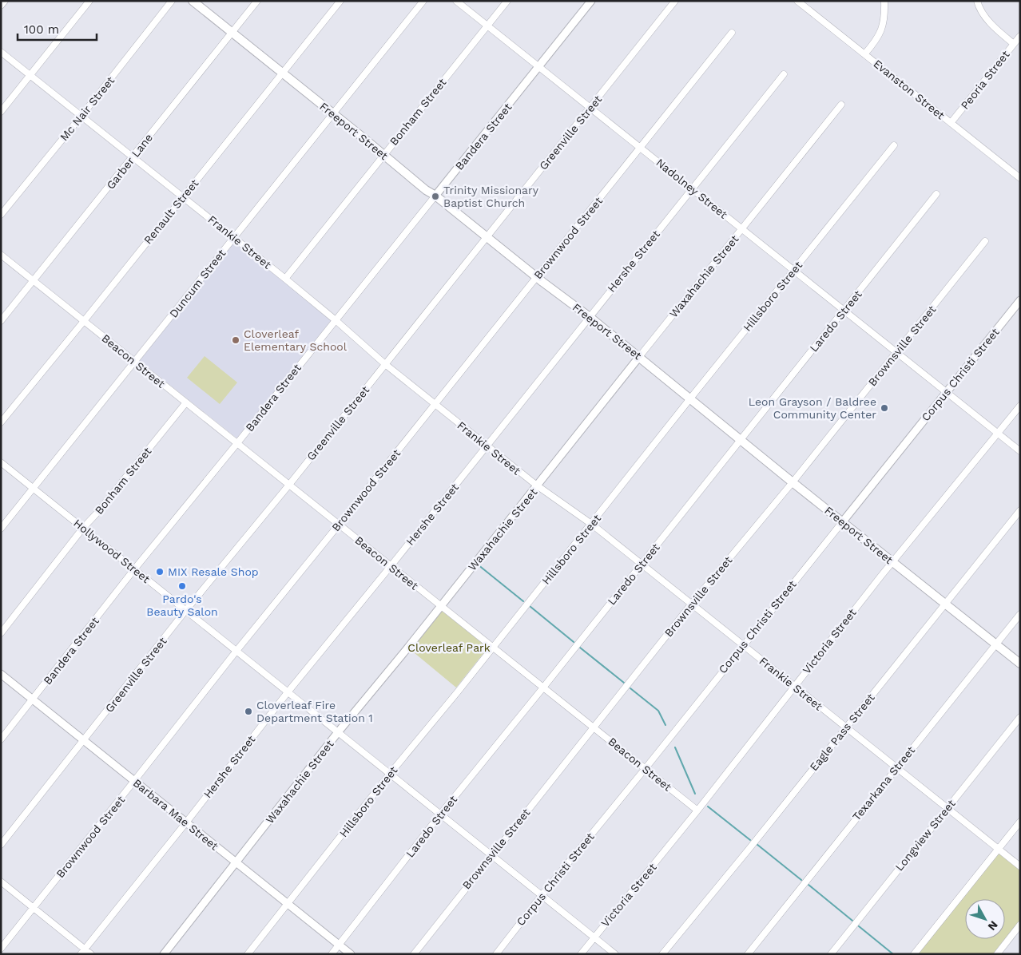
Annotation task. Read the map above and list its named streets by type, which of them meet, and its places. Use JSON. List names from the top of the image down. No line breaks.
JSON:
{"streets":{"main road":["Freeport Street"],"street":["Peoria Street","Evanston Street","Mc Nair Street","Bonham Street","Greenville Street","Bandera Street","Garber Lane","Nadolney Street","Renault Street","Brownwood Street","Frankie Street","Hershe Street","Waxahachie Street","Duncum Street","Hillsboro Street","Laredo Street","Brownsville Street","Beacon Street","Corpus Christi Street","Hollywood Street","Victoria Street","Eagle Pass Street","Texarkana Street","Barbara Mae Street","Longview Street"]},"crossings":[["Peoria Street","Evanston Street"],["Mc Nair Street","Frankie Street"],["Bonham Street","Freeport Street"],["Bonham Street","Nadolney Street"],["Bonham Street","Frankie Street"],["Bonham Street","Beacon Street"],["Bonham Street","Hollywood Street"],["Freeport Street","Greenville Street"],["Freeport Street","Bandera Street"],["Freeport Street","Garber Lane"],["Freeport Street","Renault Street"],["Freeport Street","Brownwood Street"],["Freeport Street","Hershe Street"],["Freeport Street","Waxahachie Street"],["Freeport Street","Duncum Street"],["Freeport Street","Hillsboro Street"],["Freeport Street","Laredo Street"],["Freeport Street","Brownsville Street"],["Freeport Street","Corpus Christi Street"],["Freeport Street","Victoria Street"],["Freeport Street","Eagle Pass Street"],["Freeport Street","Texarkana Street"],["Greenville Street","Nadolney Street"],["Greenville Street","Frankie Street"],["Greenville Street","Beacon Street"],["Greenville Street","Hollywood Street"],["Greenville Street","Barbara Mae Street"],["Bandera Street","Nadolney Street"],["Bandera Street","Frankie Street"],["Bandera Street","Beacon Street"],["Bandera Street","Hollywood Street"],["Bandera Street","Barbara Mae Street"],["Garber Lane","Frankie Street"],["Garber Lane","Beacon Street"],["Nadolney Street","Brownwood Street"],["Nadolney Street","Hershe Street"],["Nadolney Street","Waxahachie Street"],["Nadolney Street","Hillsboro Street"],["Nadolney Street","Laredo Street"],["Nadolney Street","Brownsville Street"],["Nadolney Street","Corpus Christi Street"],["Nadolney Street","Victoria Street"],["Renault Street","Frankie Street"],["Renault Street","Beacon Street"],["Brownwood Street","Frankie Street"],["Brownwood Street","Beacon Street"],["Brownwood Street","Hollywood Street"],["Brownwood Street","Barbara Mae Street"],["Frankie Street","Hershe Street"],["Frankie Street","Waxahachie Street"],["Frankie Street","Duncum Street"],["Frankie Street","Hillsboro Street"],["Frankie Street","Laredo Street"],["Frankie Street","Brownsville Street"],["Frankie Street","Corpus Christi Street"],["Frankie Street","Victoria Street"],["Frankie Street","Eagle Pass Street"],["Frankie Street","Texarkana Street"],["Frankie Street","Longview Street"],["Hershe Street","Beacon Street"],["Hershe Street","Hollywood Street"],["Hershe Street","Barbara Mae Street"],["Waxahachie Street","Beacon Street"],["Waxahachie Street","Hollywood Street"],["Waxahachie Street","Barbara Mae Street"],["Duncum Street","Beacon Street"],["Duncum Street","Hollywood Street"],["Hillsboro Street","Beacon Street"],["Hillsboro Street","Hollywood Street"],["Hillsboro Street","Barbara Mae Street"],["Laredo Street","Beacon Street"],["Laredo Street","Hollywood Street"],["Laredo Street","Barbara Mae Street"],["Brownsville Street","Beacon Street"],["Brownsville Street","Hollywood Street"],["Beacon Street","Corpus Christi Street"],["Beacon Street","Victoria Street"],["Corpus Christi Street","Hollywood Street"],["Hollywood Street","Victoria Street"]],"parks":["Cloverleaf Park"],"places":["Trinity Missionary Baptist Church","Cloverleaf Elementary School","Leon Grayson / Baldree Community Center","MIX Resale Shop","Pardo's Beauty Salon","Cloverleaf Fire Department Station 1"],"scale_bar":"100 m","north":"bottom right"}
